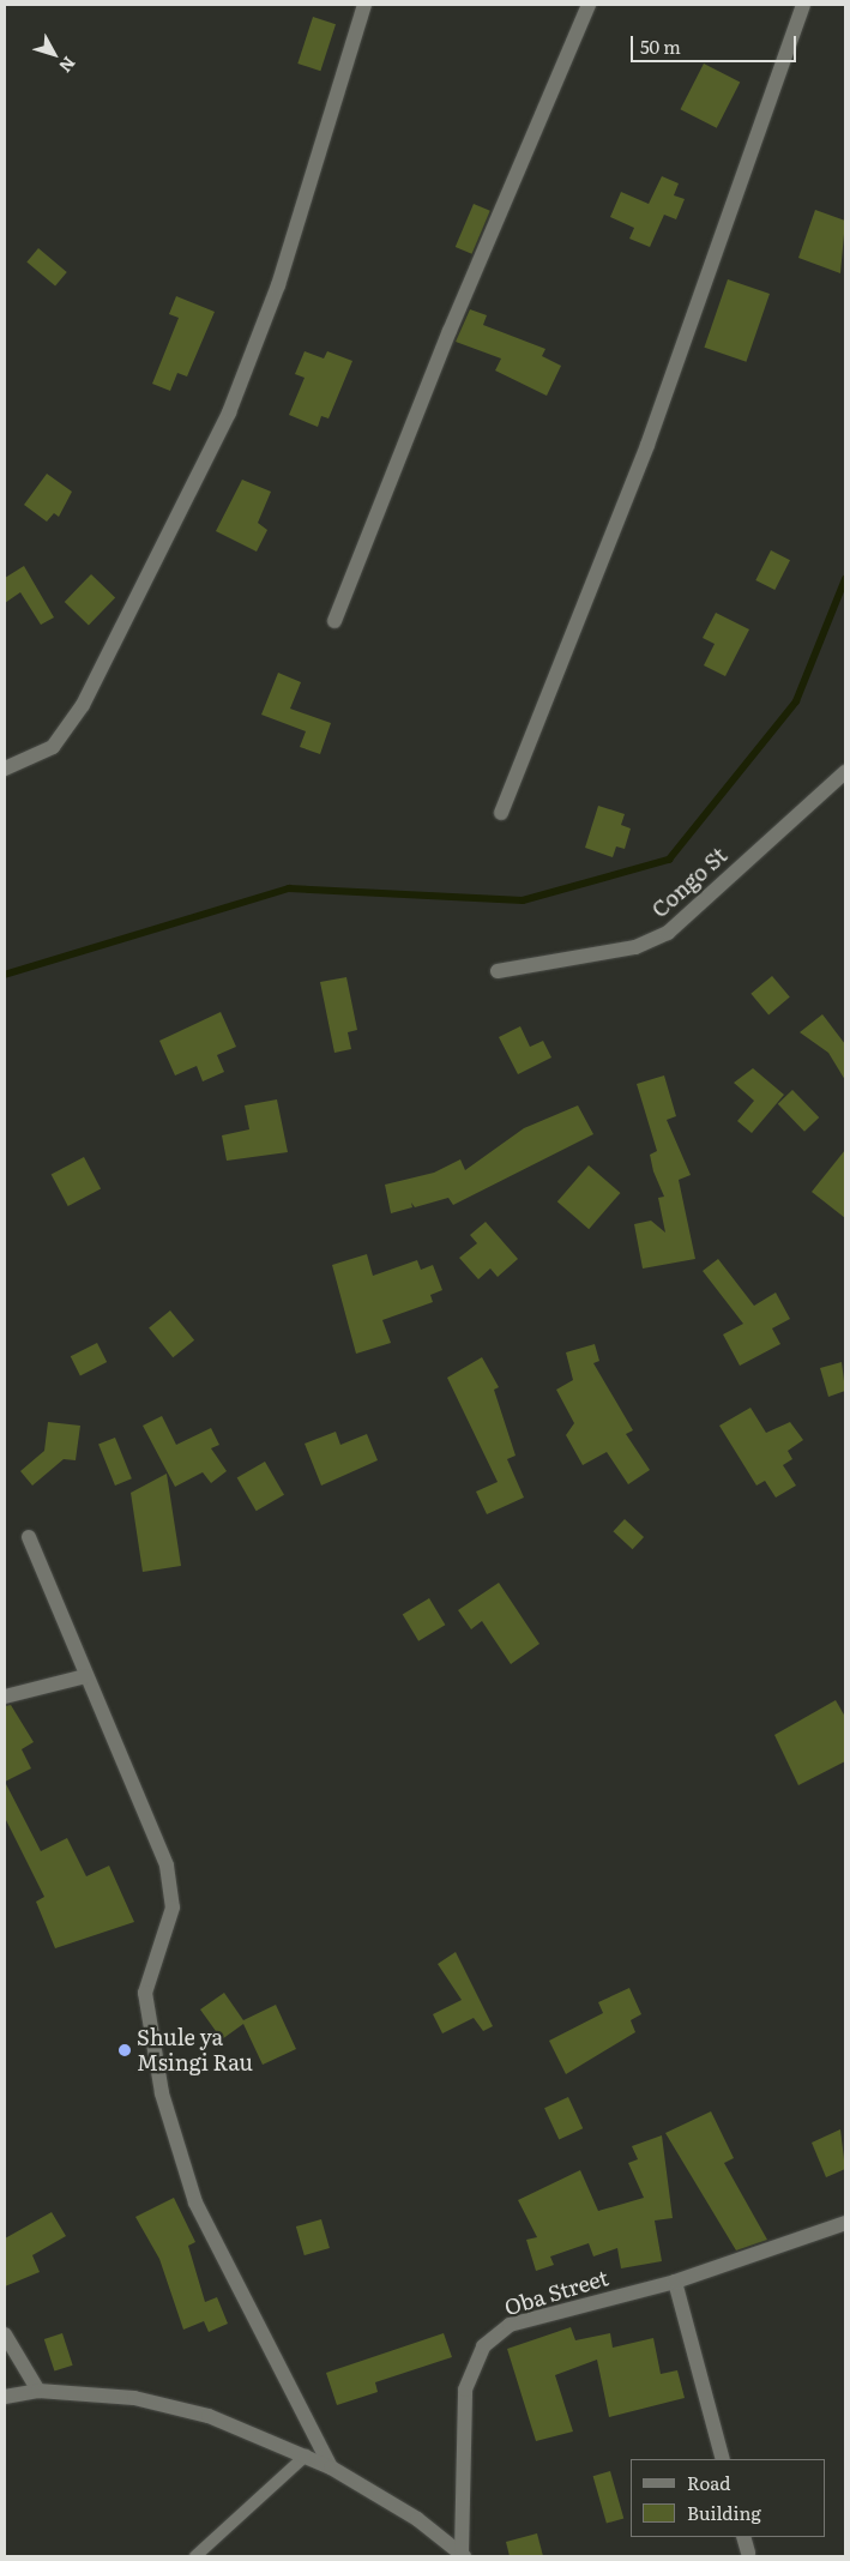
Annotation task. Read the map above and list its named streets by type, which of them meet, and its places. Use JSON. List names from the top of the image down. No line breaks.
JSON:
{"streets":{"street":["Congo St","Oba Street"]},"places":["Shule ya Msingi Rau"],"legend":["Road","Building"],"scale_bar":"50 m","north":"bottom right"}
